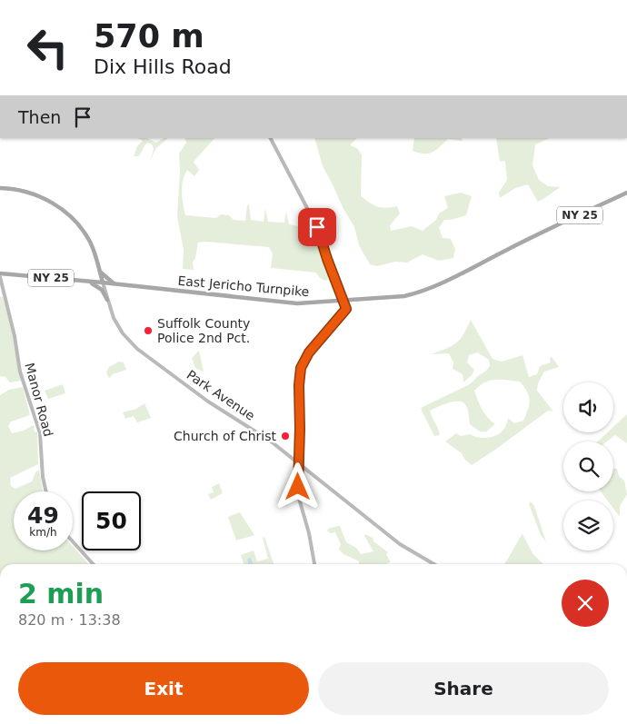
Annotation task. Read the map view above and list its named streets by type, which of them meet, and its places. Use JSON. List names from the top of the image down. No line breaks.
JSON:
{"streets":{"main road":["NY 25","East Jericho Turnpike","Park Avenue","Manor Road"]},"crossings":[["East Jericho Turnpike","Park Avenue"]],"places":["Suffolk County Police 2nd Pct.","Church of Christ"],"page":{"turn":["570 m","Dix Hills Road"],"then":"Then","speed":"49 km/h","limit":"50","heading":["2 min","820 m · 13:38"],"buttons":["Exit","Share"]}}
